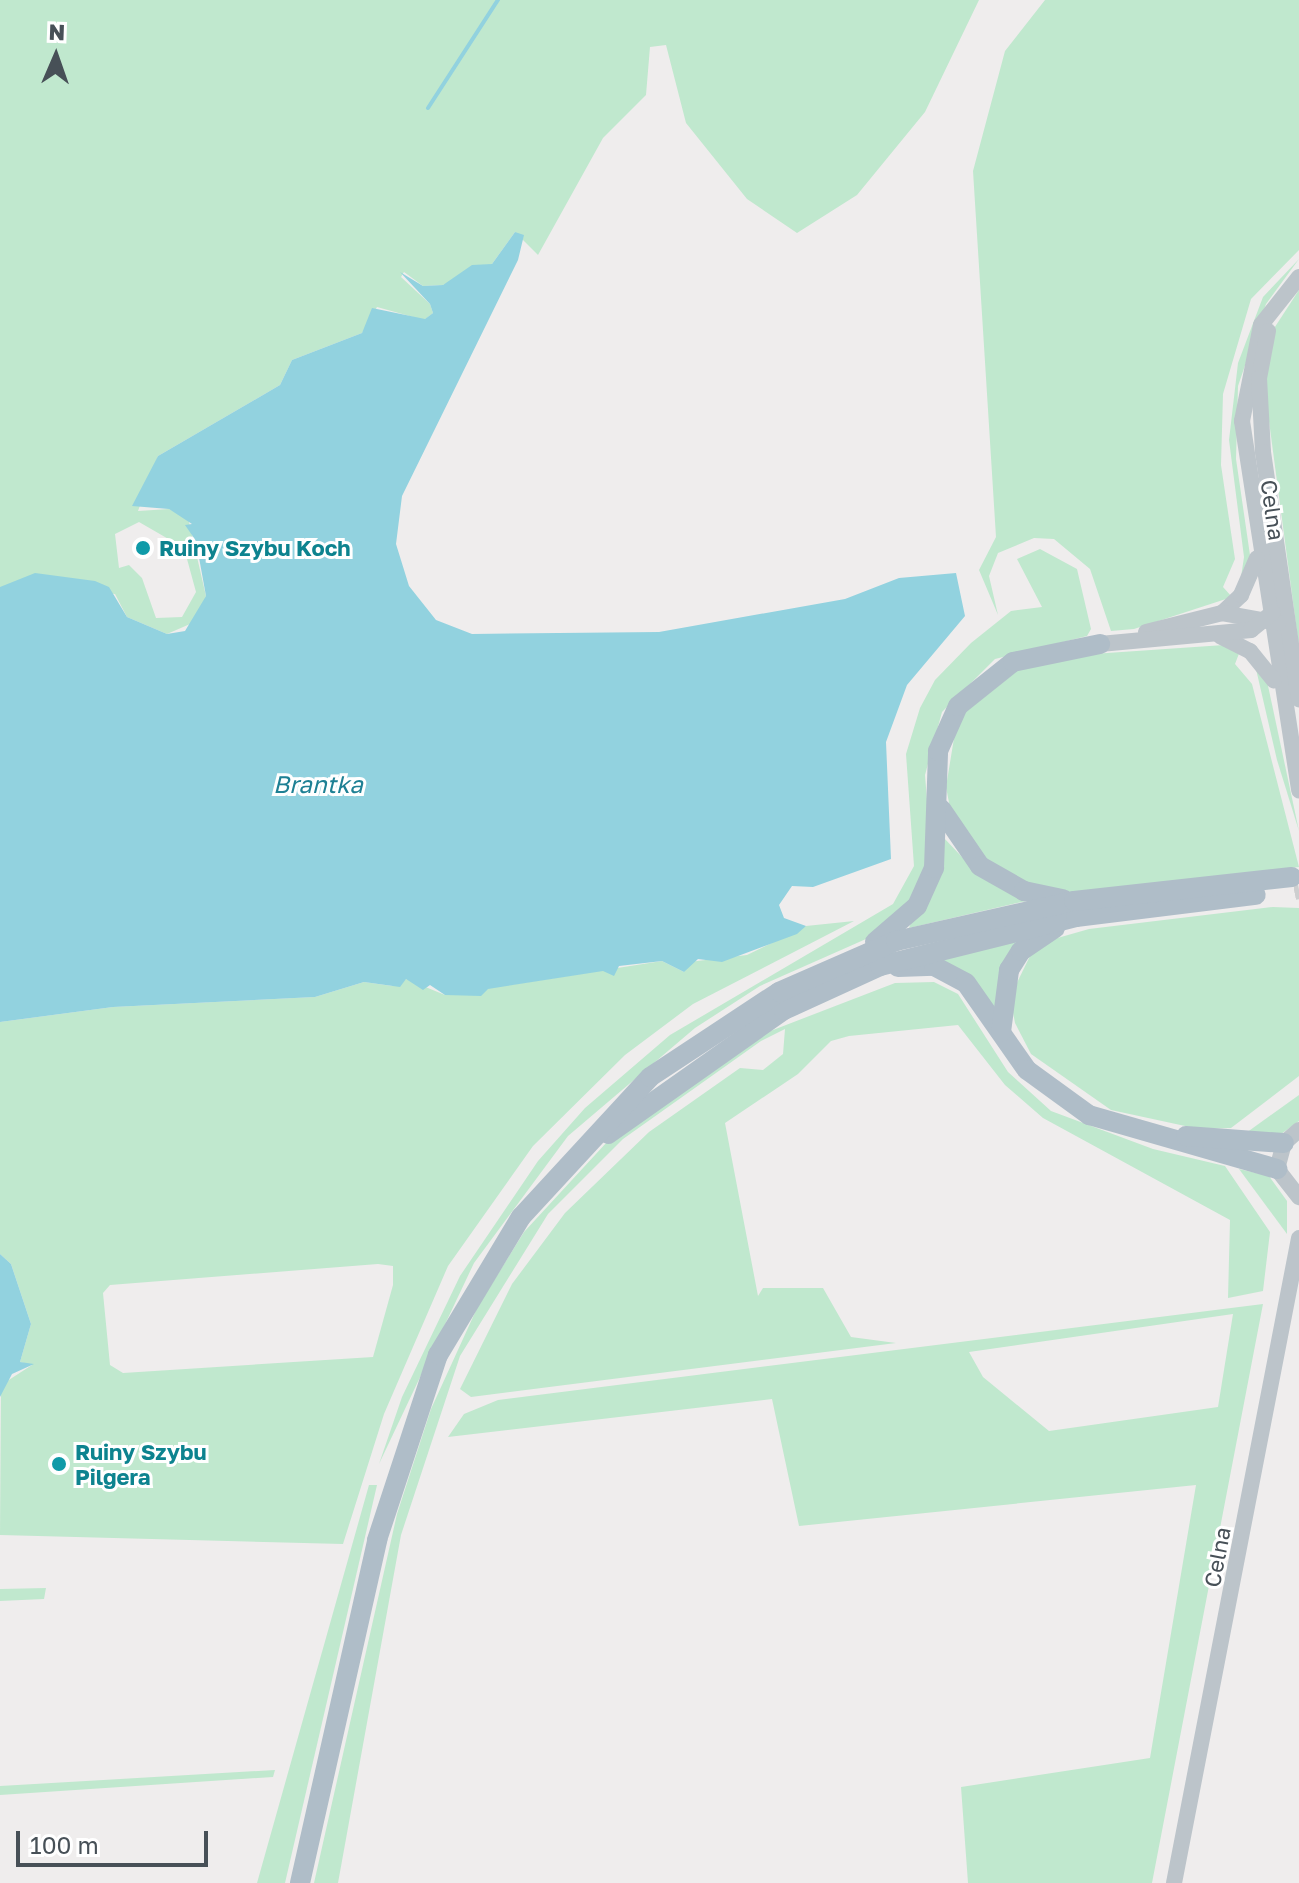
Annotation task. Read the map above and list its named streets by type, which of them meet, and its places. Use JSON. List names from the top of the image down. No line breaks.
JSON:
{"streets":{"street":["Celna"]},"water":["Brantka"],"places":["Ruiny Szybu Koch","Ruiny Szybu Pilgera"],"scale_bar":"100 m","north":"top"}
